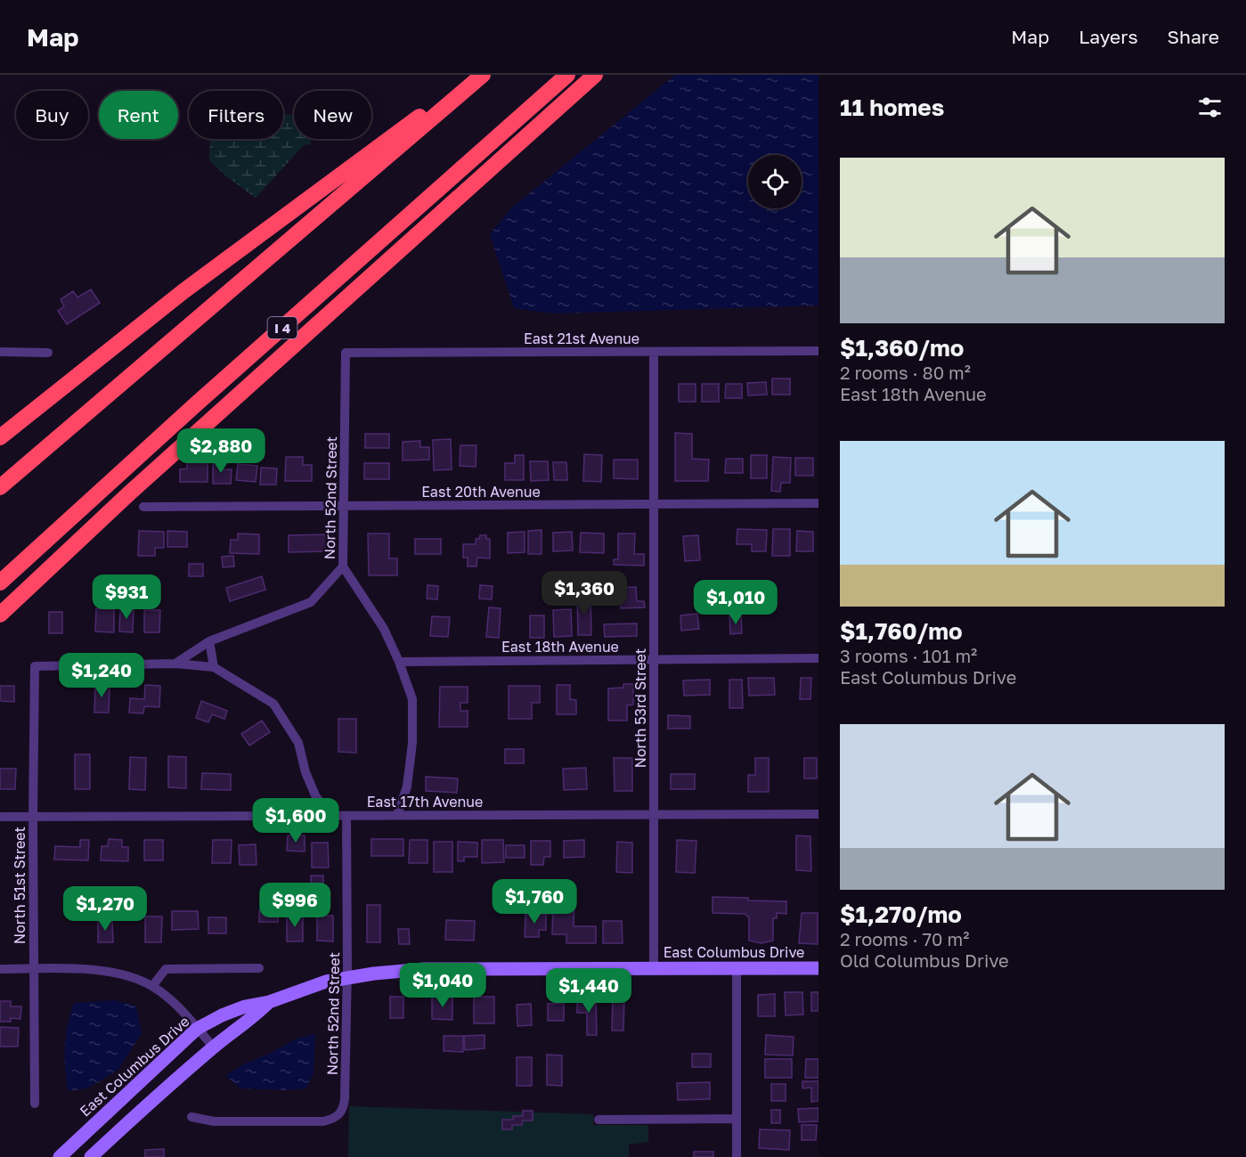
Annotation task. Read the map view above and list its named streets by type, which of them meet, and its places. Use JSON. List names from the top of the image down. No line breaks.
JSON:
{"streets":{"highway":["I 4"],"main road":["East Columbus Drive"],"street":["East 21st Avenue","East 20th Avenue","North 52nd Street","East 18th Avenue","North 53rd Street","East 17th Avenue","North 51st Street"]},"crossings":[["East 21st Avenue","North 52nd Street"],["East 21st Avenue","North 53rd Street"],["East 20th Avenue","North 52nd Street"],["East 20th Avenue","North 53rd Street"],["North 52nd Street","East 18th Avenue"],["North 52nd Street","East 17th Avenue"],["North 52nd Street","East Columbus Drive"],["East 18th Avenue","North 53rd Street"],["North 53rd Street","East 17th Avenue"],["North 53rd Street","East Columbus Drive"],["East 17th Avenue","North 51st Street"]],"page":{"header":"Map","nav":["Map","Layers","Share"],"heading":"11 homes","chip":["Buy","Rent","Filters","New"],"list":[{"name":"$1,360/mo","note":"2 rooms · 80 m² · East 18th Avenue"},{"name":"$1,760/mo","note":"3 rooms · 101 m² · East Columbus Drive"},{"name":"$1,270/mo","note":"2 rooms · 70 m² · Old Columbus Drive"}],"price":["$2,880","$1,360","$931","$1,010","$1,240","$1,600","$1,760","$996","$1,270","$1,040","$1,440"]}}
